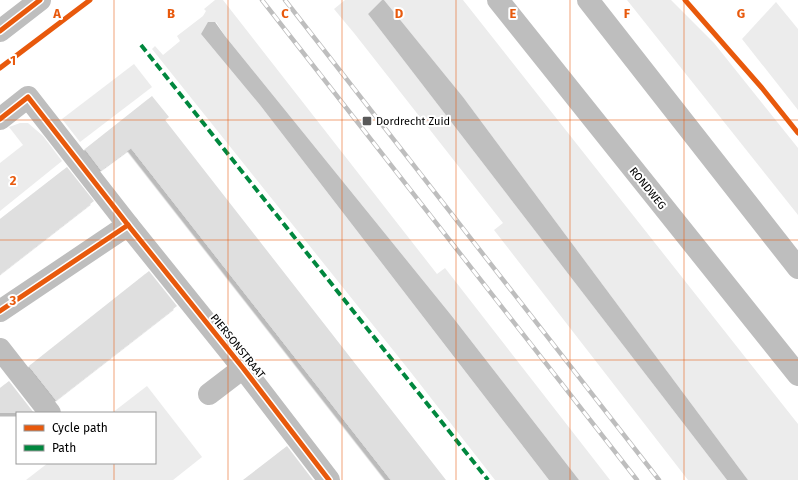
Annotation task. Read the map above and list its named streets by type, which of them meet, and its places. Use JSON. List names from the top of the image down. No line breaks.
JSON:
{"streets":{"main road":["RONDWEG","PIERSONSTRAAT"]},"places":{"transit":["Dordrecht Zuid"]},"legend":["Cycle path","Path"],"grid":{"columns":["A","B","C","D","E","F","G"],"rows":["1","2","3"]}}
